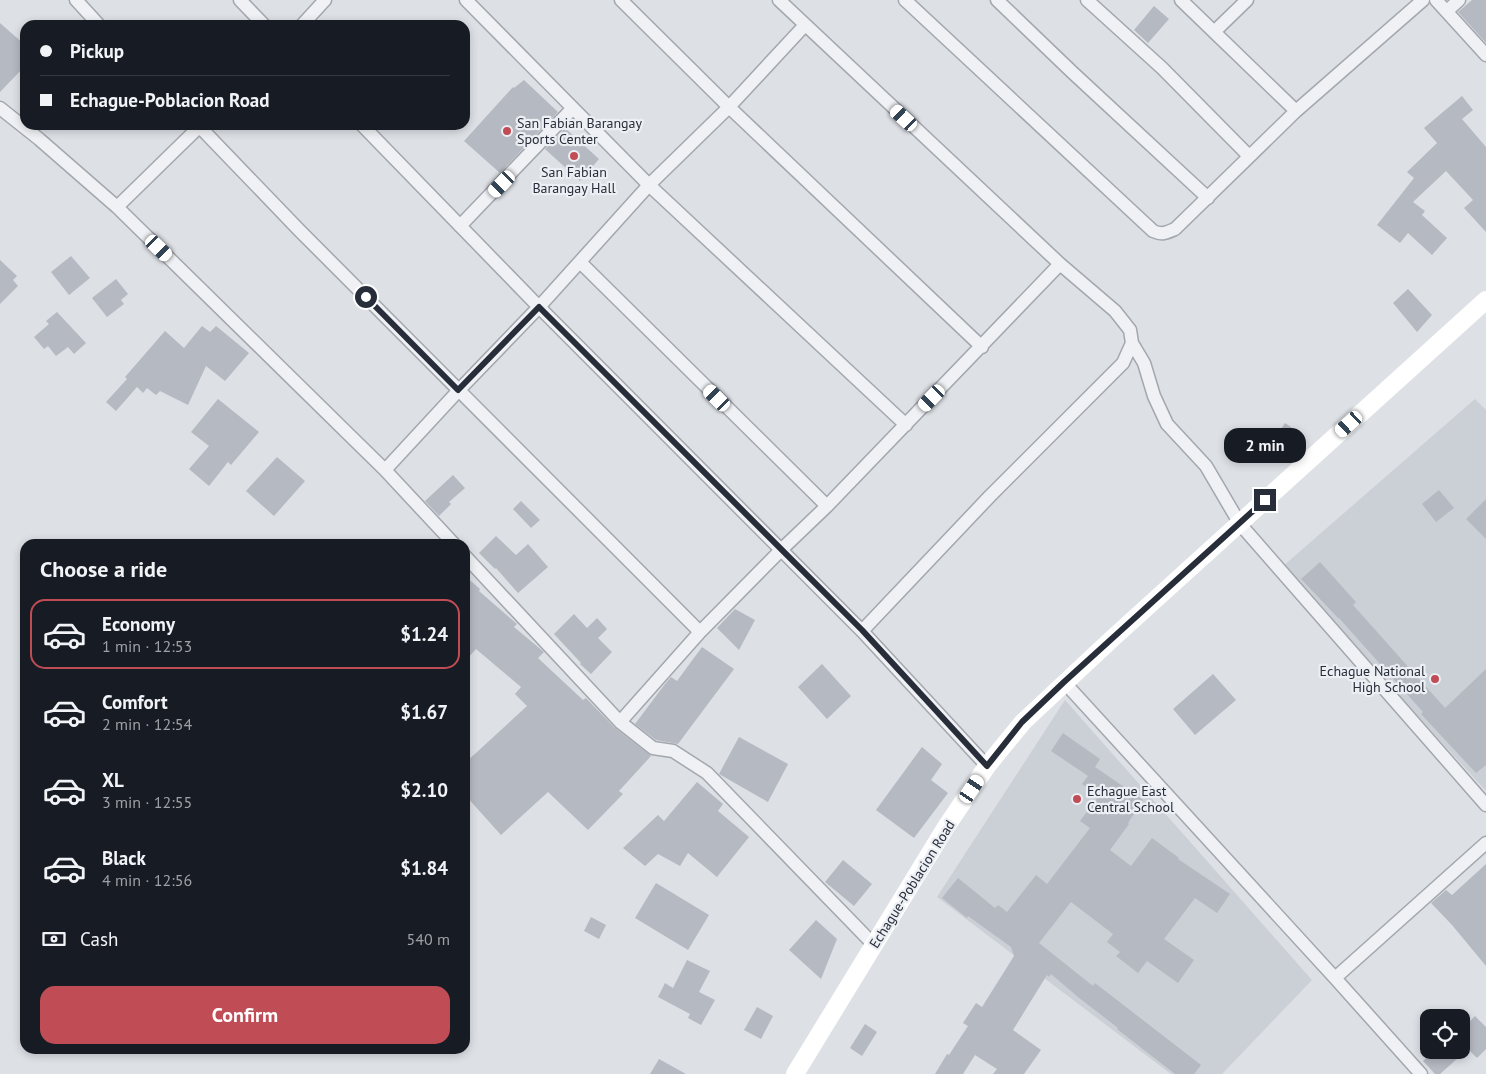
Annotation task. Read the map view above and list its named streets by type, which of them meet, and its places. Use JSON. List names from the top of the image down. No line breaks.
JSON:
{"streets":{"main road":["Echague-Poblacion Road"]},"places":["San Fabian Barangay Sports Center","San Fabian Barangay Hall","Echague National High School","Echague East Central School"],"page":{"banner":["Pickup","Echague-Poblacion Road"],"bubble":"2 min","heading":"Choose a ride","list":[{"name":"Economy","note":"1 min · 12:53","value":"$1.24"},{"name":"Comfort","note":"2 min · 12:54","value":"$1.67"},{"name":"XL","note":"3 min · 12:55","value":"$2.10"},{"name":"Black","note":"4 min · 12:56","value":"$1.84"}],"pay":["Cash","540 m"],"buttons":"Confirm"}}
